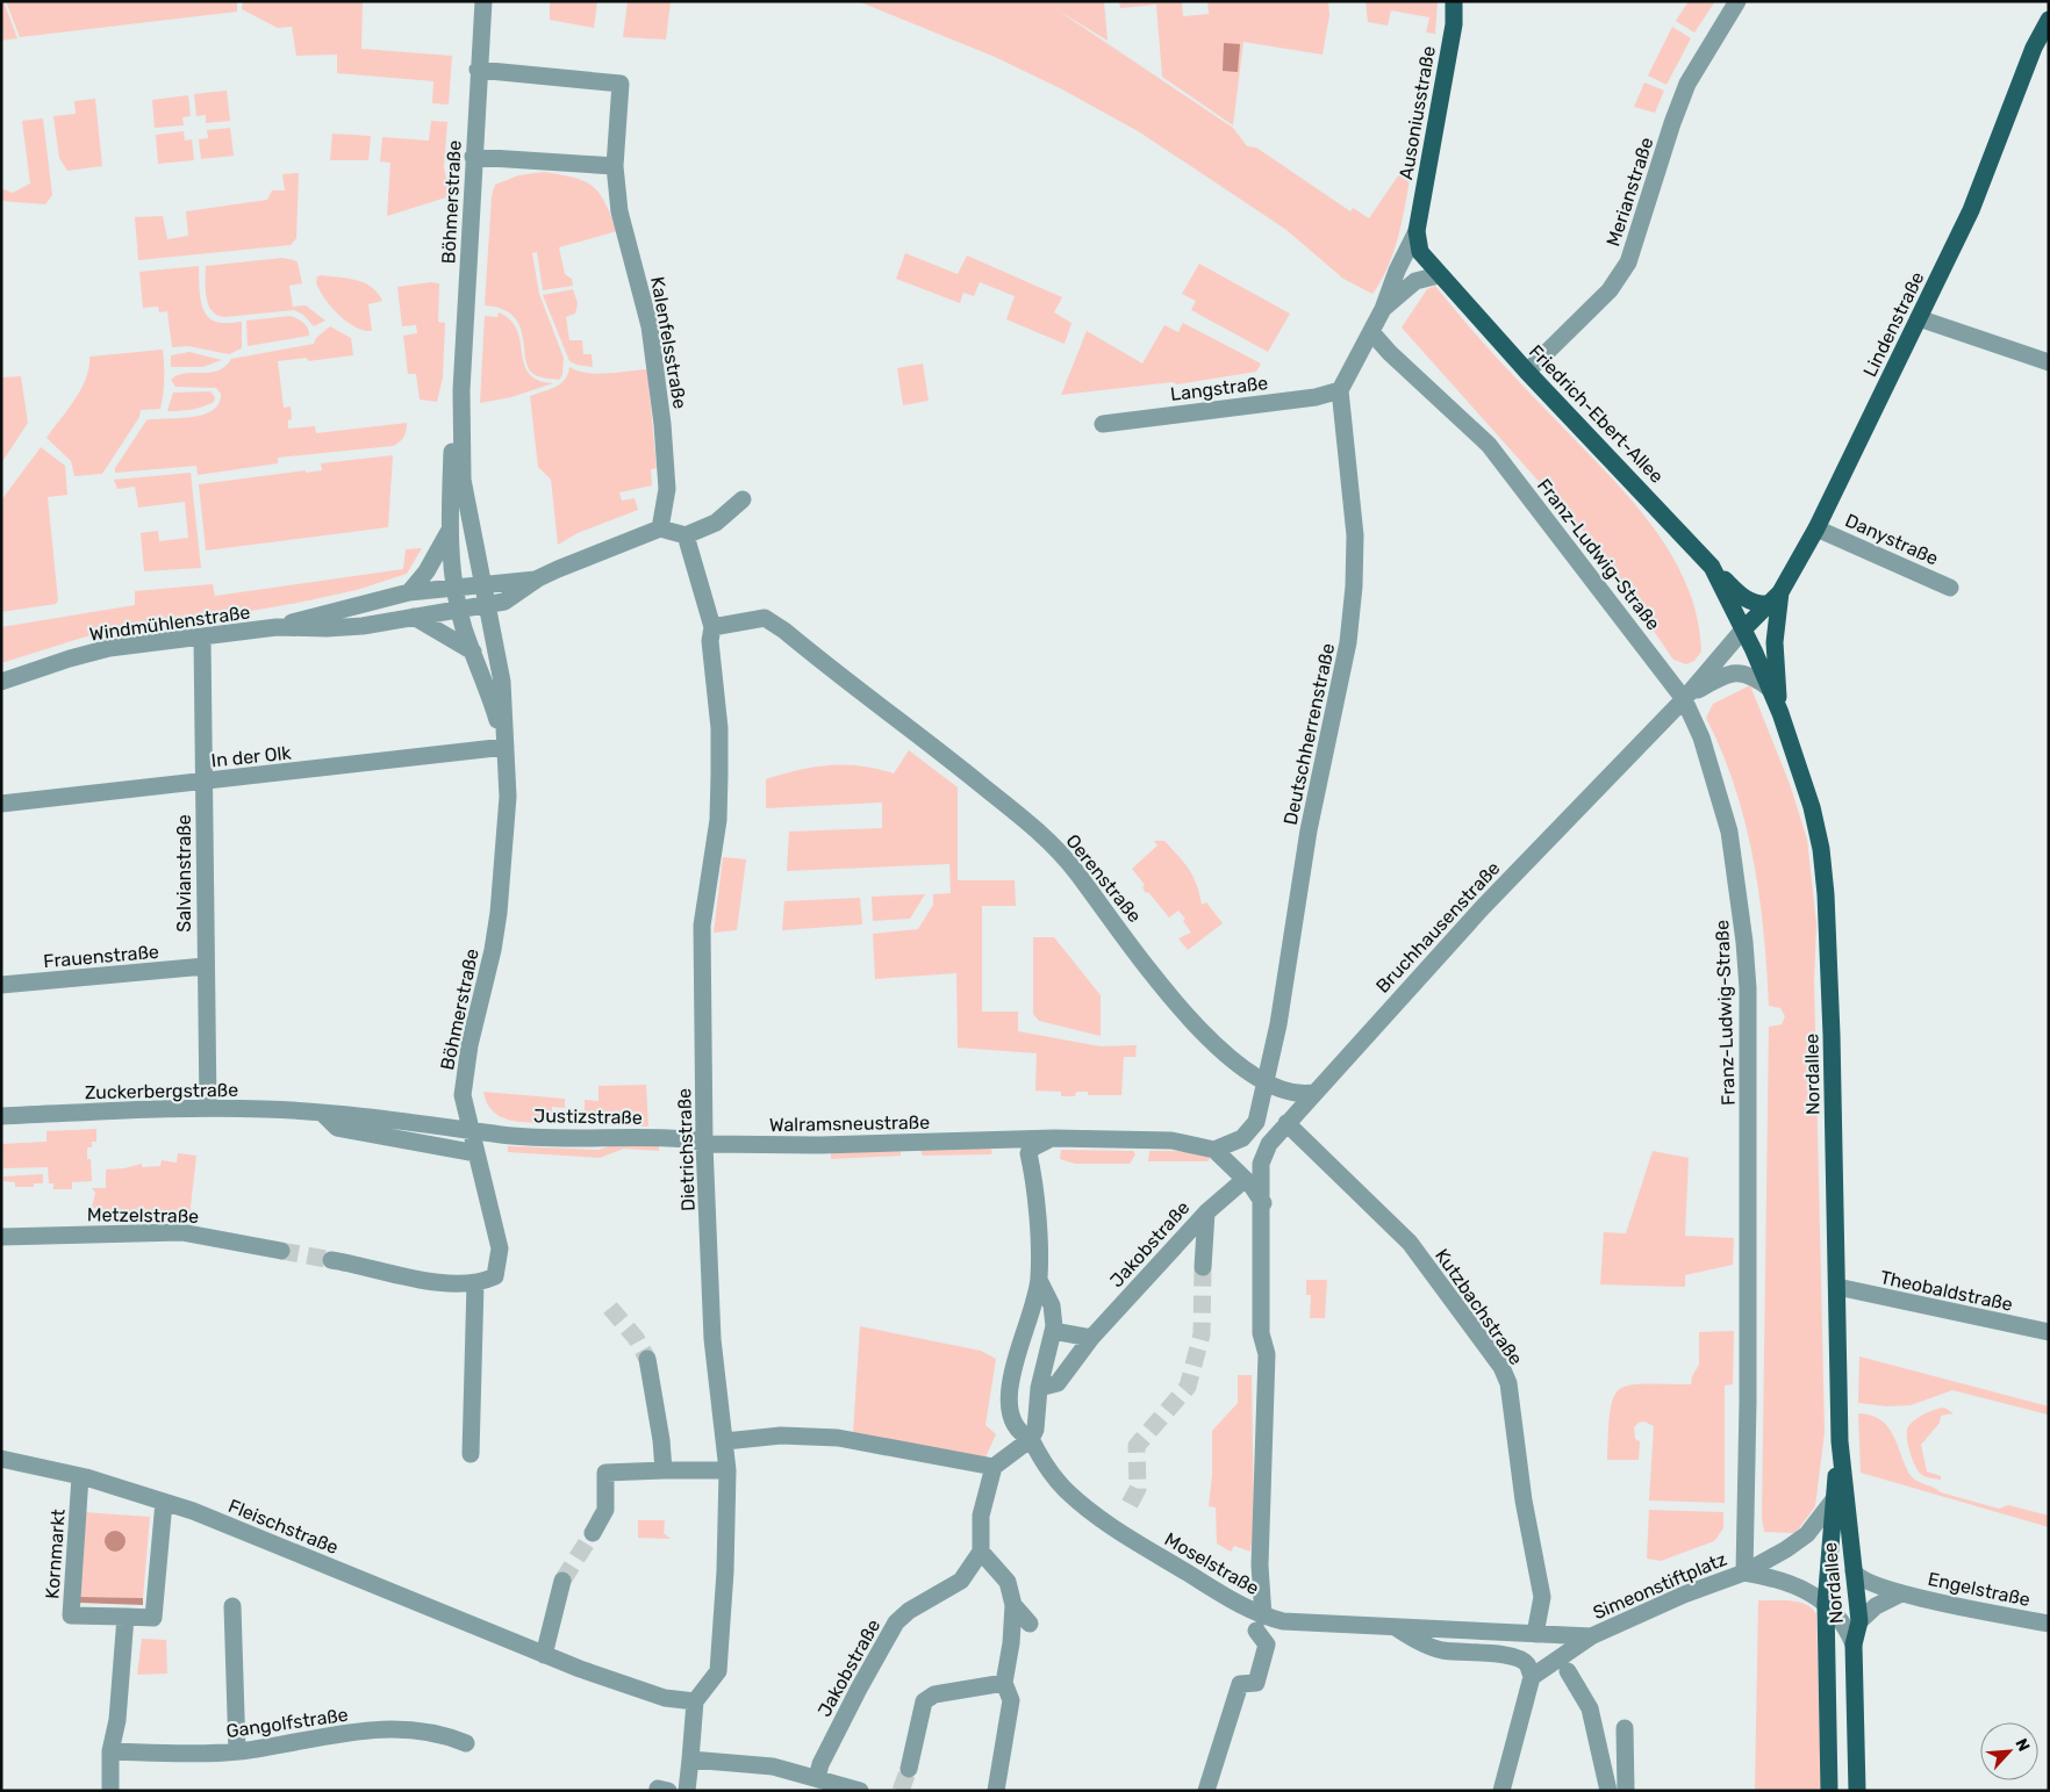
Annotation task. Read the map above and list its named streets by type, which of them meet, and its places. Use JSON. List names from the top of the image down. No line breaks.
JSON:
{"streets":{"main road":["Ausoniusstraße","Lindenstraße","Friedrich-Ebert-Allee","Nordallee"],"street":["Merianstraße","Böhmerstraße","Kalenfelsstraße","Langstraße","Danystraße","Franz-Ludwig-Straße","Windmühlenstraße","Deutschherrenstraße","In der Olk","Salvianstraße","Oerenstraße","Bruchhausenstraße","Frauenstraße","Zuckerbergstraße","Justizstraße","Walramsneustraße","Dietrichstraße","Metzelstraße","Jakobstraße","Theobaldstraße","Kutzbachstraße","Fleischstraße","Kornmarkt","Moselstraße","Simeonstiftplatz","Engelstraße","Gangolfstraße"]},"crossings":[["Ausoniusstraße","Friedrich-Ebert-Allee"],["Merianstraße","Friedrich-Ebert-Allee"],["Böhmerstraße","Kalenfelsstraße"],["Böhmerstraße","Windmühlenstraße"],["Böhmerstraße","In der Olk"],["Böhmerstraße","Zuckerbergstraße"],["Böhmerstraße","Justizstraße"],["Lindenstraße","Friedrich-Ebert-Allee"],["Lindenstraße","Danystraße"],["Lindenstraße","Bruchhausenstraße"],["Lindenstraße","Nordallee"],["Langstraße","Deutschherrenstraße"],["Friedrich-Ebert-Allee","Bruchhausenstraße"],["Friedrich-Ebert-Allee","Nordallee"],["Franz-Ludwig-Straße","Bruchhausenstraße"],["Franz-Ludwig-Straße","Simeonstiftplatz"],["Windmühlenstraße","Salvianstraße"],["Deutschherrenstraße","Oerenstraße"],["Deutschherrenstraße","Walramsneustraße"],["In der Olk","Salvianstraße"],["Salvianstraße","Frauenstraße"],["Salvianstraße","Zuckerbergstraße"],["Oerenstraße","Bruchhausenstraße"],["Oerenstraße","Dietrichstraße"],["Bruchhausenstraße","Nordallee"],["Bruchhausenstraße","Kutzbachstraße"],["Bruchhausenstraße","Moselstraße"],["Nordallee","Theobaldstraße"],["Nordallee","Simeonstiftplatz"],["Nordallee","Engelstraße"],["Zuckerbergstraße","Justizstraße"],["Justizstraße","Walramsneustraße"],["Justizstraße","Dietrichstraße"],["Walramsneustraße","Dietrichstraße"],["Dietrichstraße","Fleischstraße"],["Kutzbachstraße","Simeonstiftplatz"],["Fleischstraße","Kornmarkt"],["Moselstraße","Simeonstiftplatz"]],"north":"top right"}
